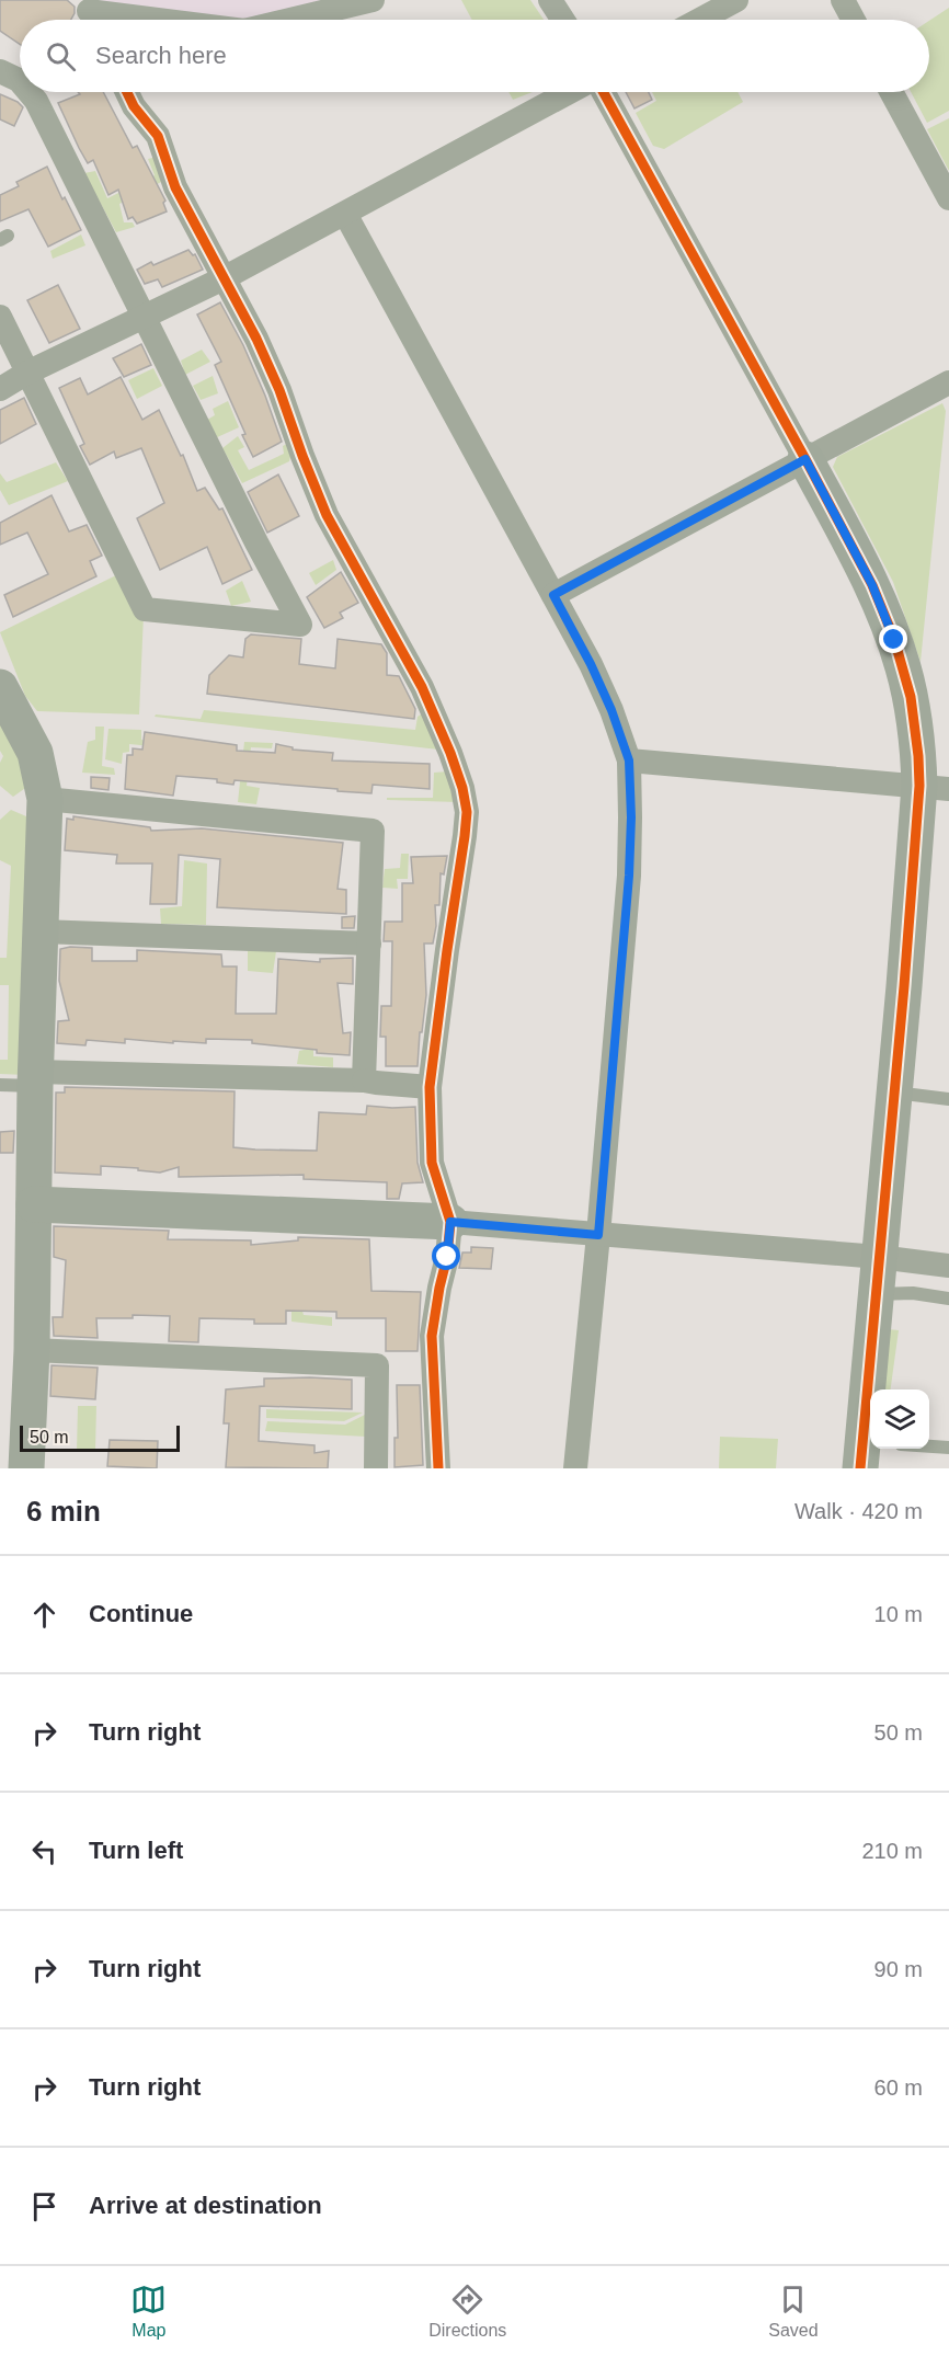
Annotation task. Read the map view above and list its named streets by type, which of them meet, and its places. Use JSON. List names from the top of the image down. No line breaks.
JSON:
{"scale_bar":"50 m","page":{"search":"Search here","scale":"50 m","heading":["6 min","Walk · 420 m"],"list":[["Continue","10 m"],["Turn right","50 m"],["Turn left","210 m"],["Turn right","90 m"],["Turn right","60 m"],"Arrive at destination"],"nav":["Map","Directions","Saved"]}}
